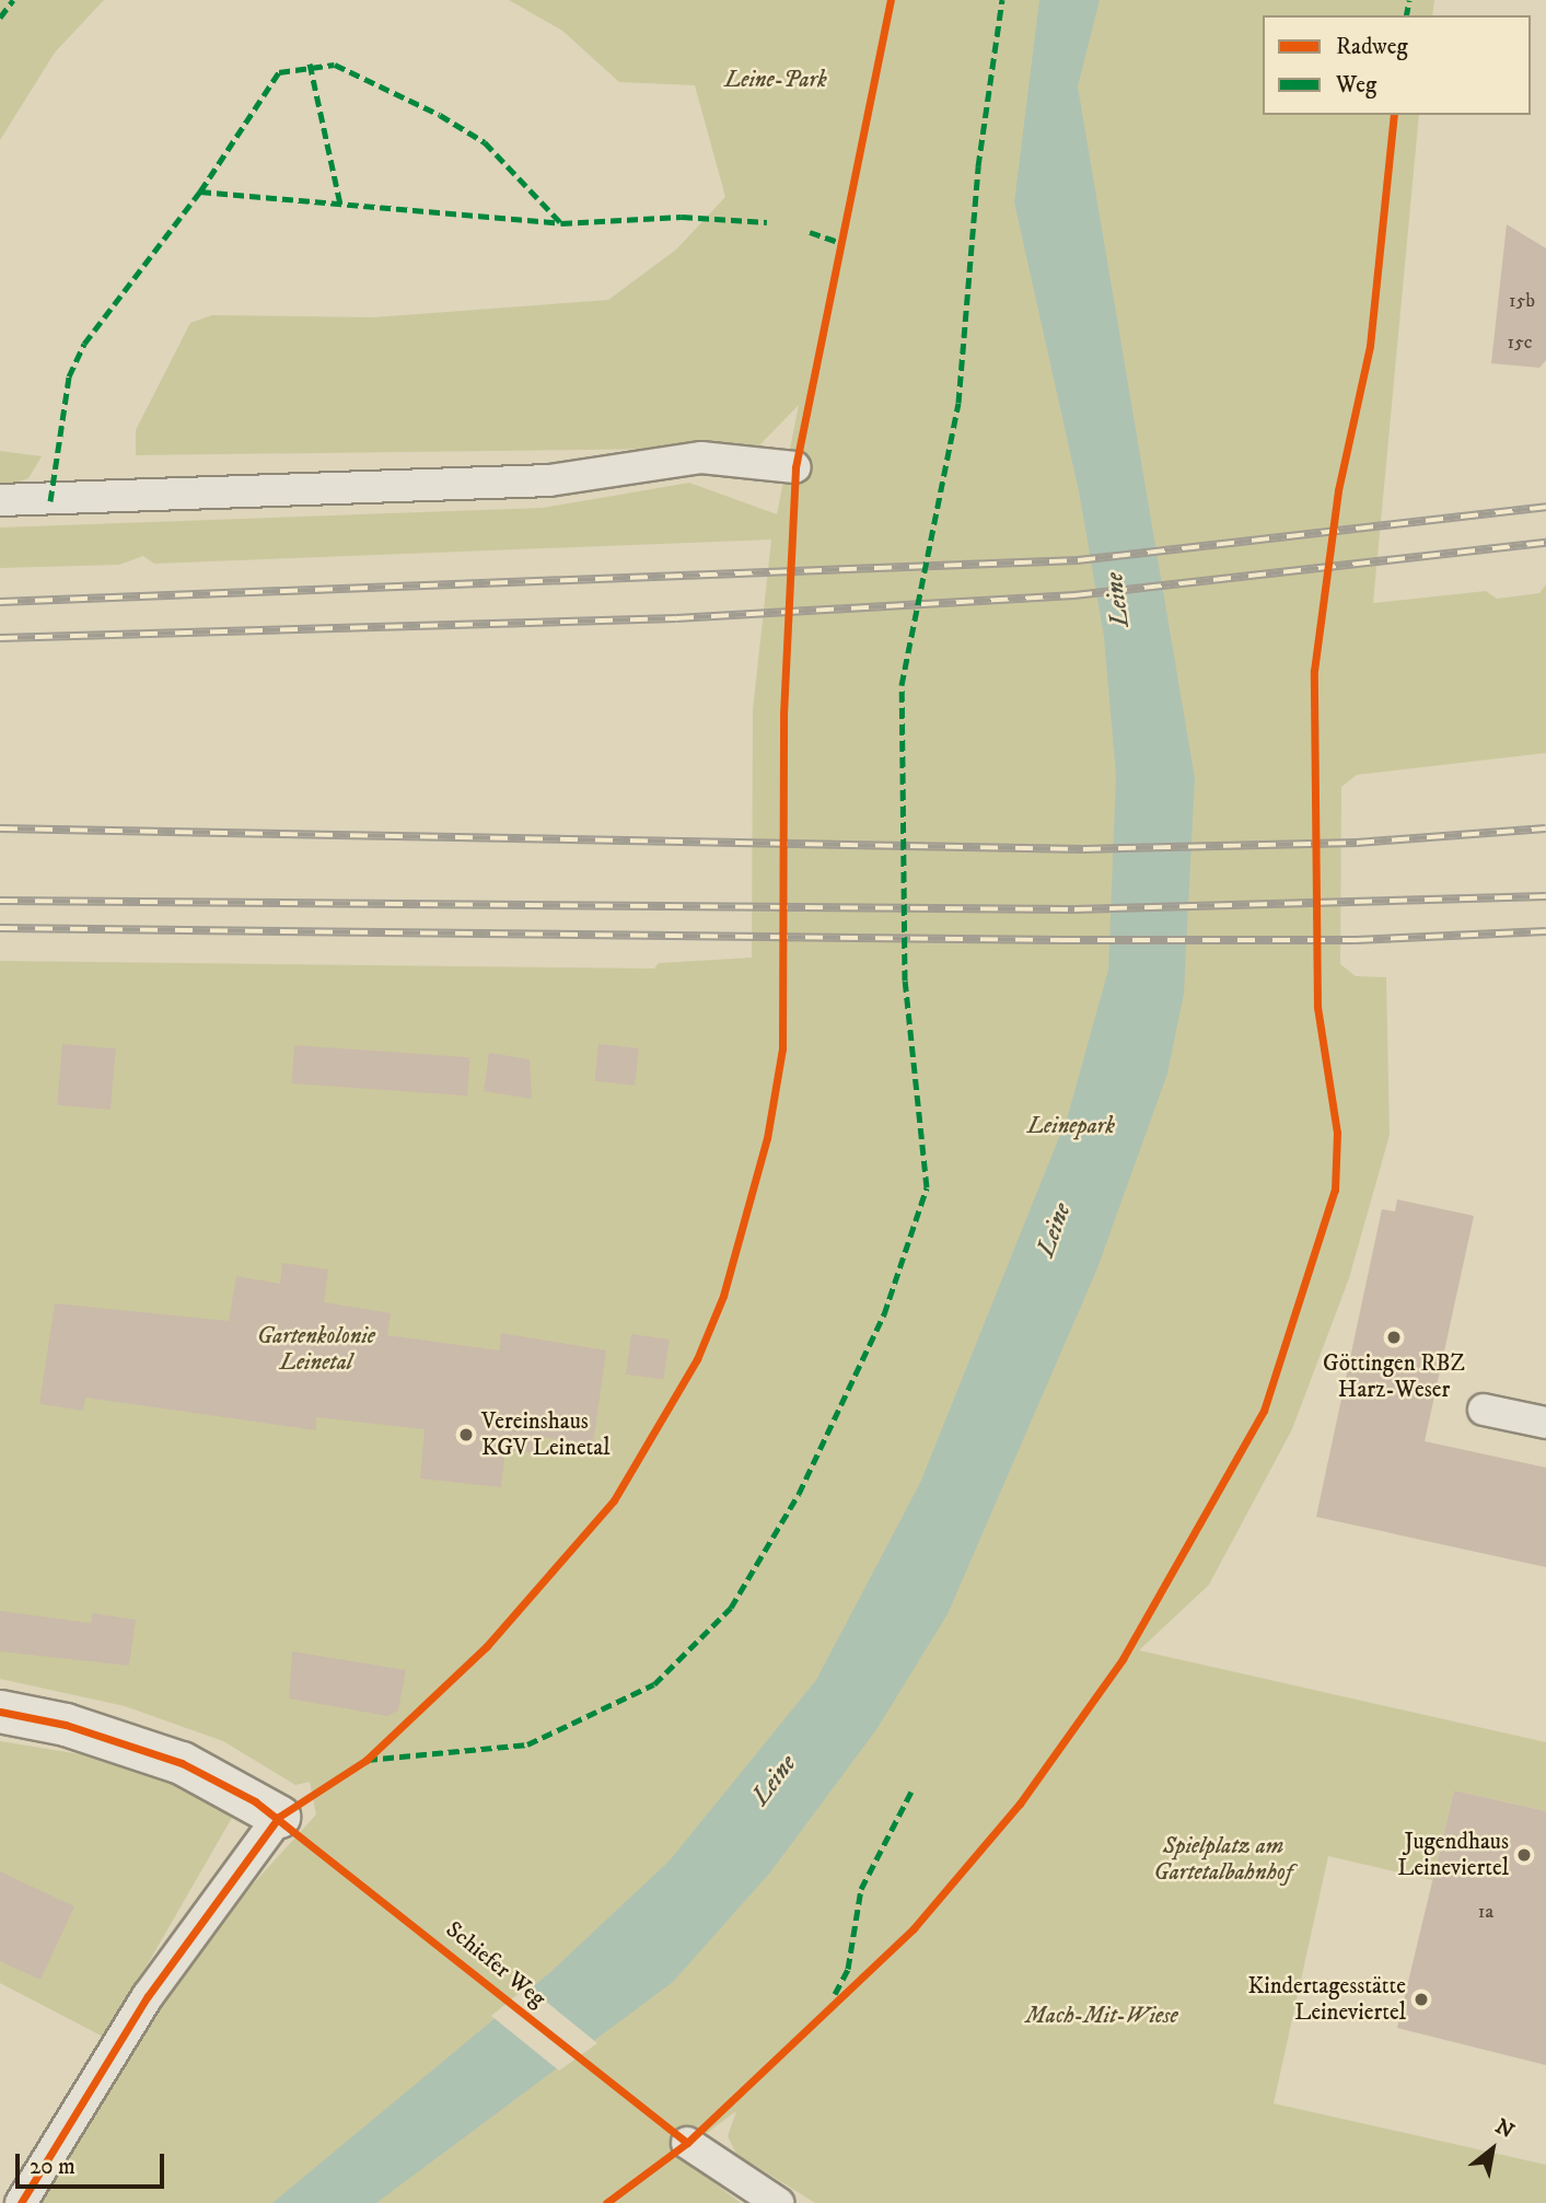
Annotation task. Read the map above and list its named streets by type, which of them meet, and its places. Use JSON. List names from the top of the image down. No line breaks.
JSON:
{"streets":{"cycle path":["Schiefer Weg"]},"water":["Leine"],"parks":["Leine-Park","Leinepark","Gartenkolonie Leinetal","Spielplatz am Gartetalbahnhof","Mach-Mit-Wiese"],"places":["Göttingen RBZ Harz-Weser","Vereinshaus KGV Leinetal","Jugendhaus Leineviertel","Kindertagesstätte Leineviertel"],"house_numbers":["15b","15c","1a"],"legend":["Radweg","Weg"],"scale_bar":"20 m","north":"top right"}
